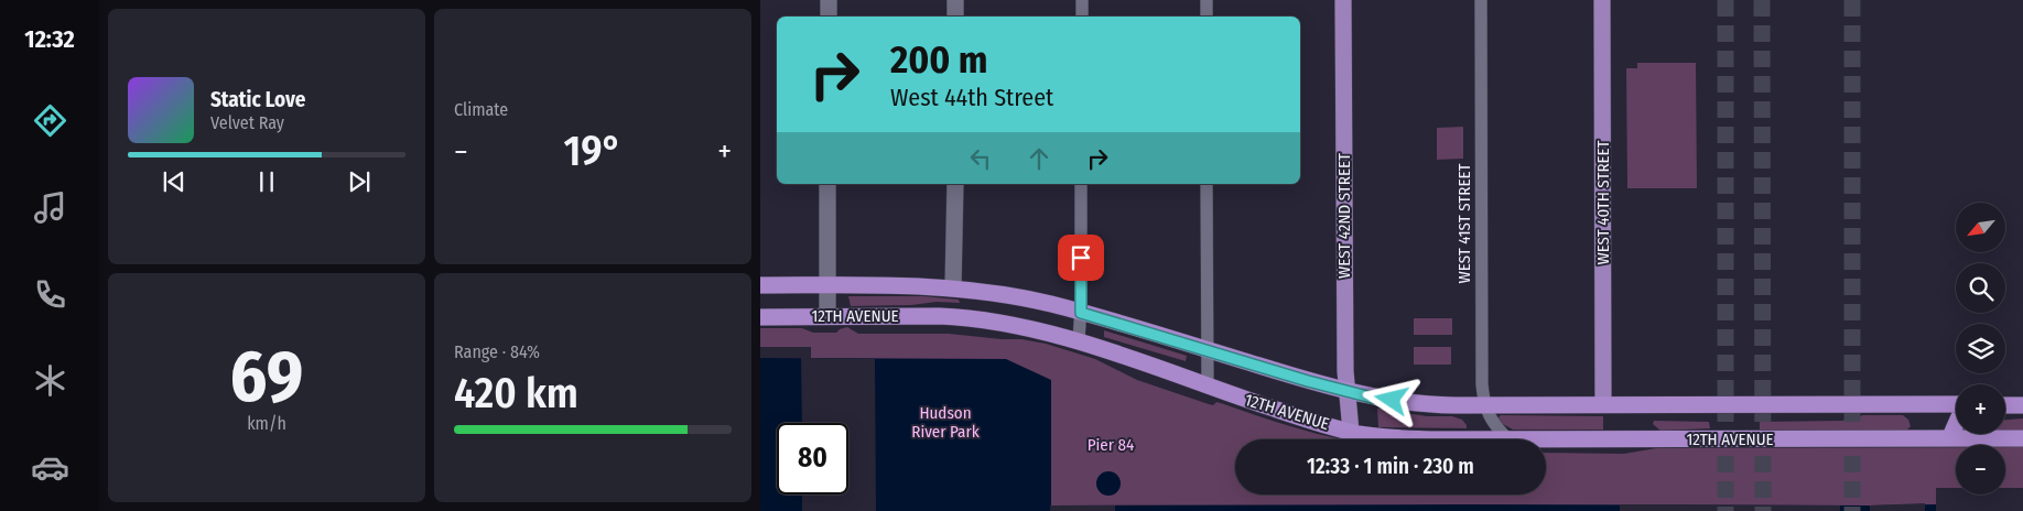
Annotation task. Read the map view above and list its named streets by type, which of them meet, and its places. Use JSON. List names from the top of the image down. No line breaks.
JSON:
{"streets":{"highway":["12TH AVENUE"],"main road":["WEST 40TH STREET","WEST 42ND STREET"],"street":["WEST 41ST STREET"]},"crossings":[["WEST 40TH STREET","12TH AVENUE"],["WEST 42ND STREET","12TH AVENUE"],["WEST 41ST STREET","12TH AVENUE"]],"parks":["Hudson River Park","Pier 84"],"north":"bottom left","page":{"tabs":"12:32","tile":["Climate",["69","km/h"],["Range · 84%","420 km"]],"turn":["200 m","West 44th Street"],"song":["Static Love","Velvet Ray"],"heat":["−","19°","+"],"map_buttons":["+","−"],"limit":"80","trip":"12:33 · 1 min · 230 m"}}
